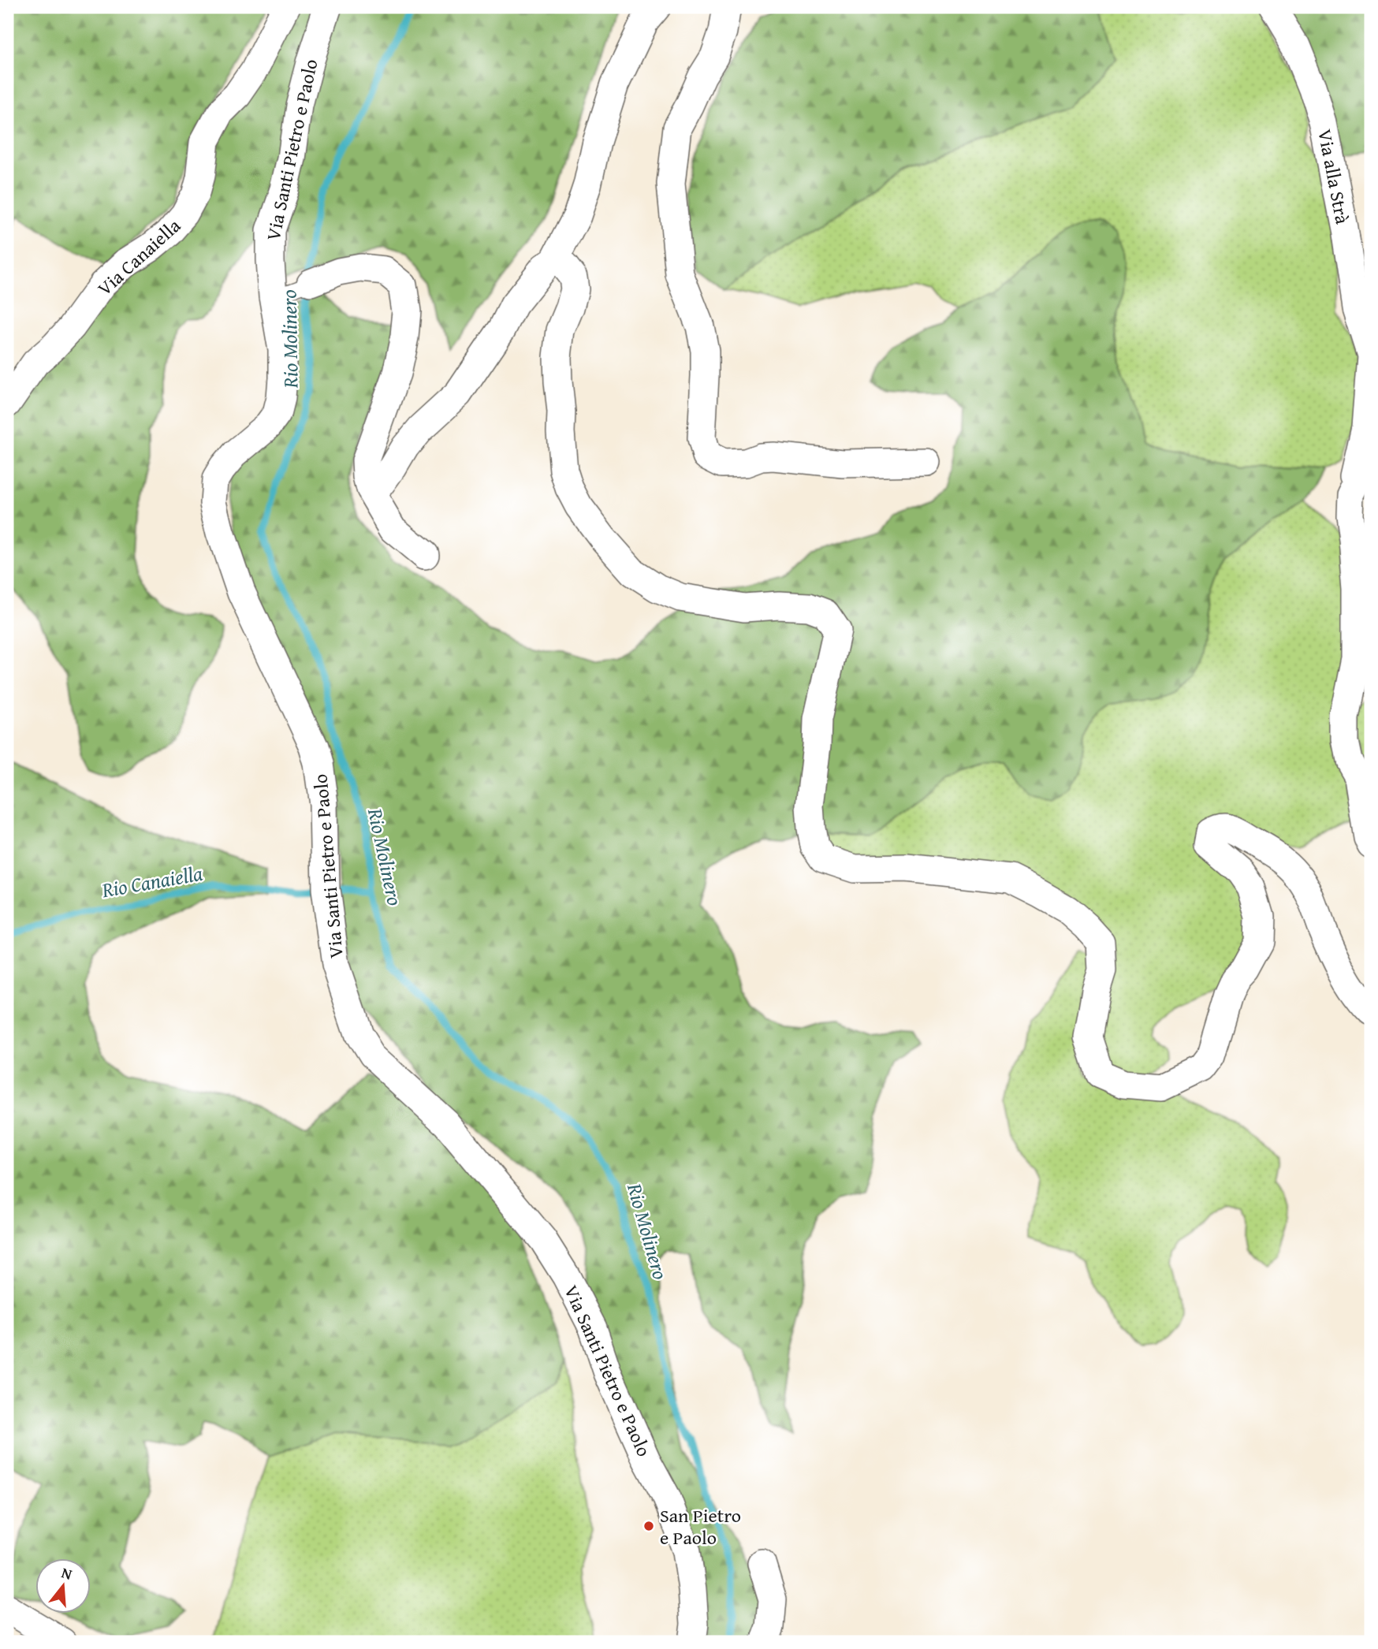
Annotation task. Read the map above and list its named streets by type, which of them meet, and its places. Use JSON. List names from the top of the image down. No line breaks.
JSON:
{"streets":{"street":["Via Santi Pietro e Paolo","Via alla Strà","Via Canaiella"]},"water":["Rio Molinero","Rio Canaiella"],"places":["San Pietro e Paolo"],"north":"top"}
